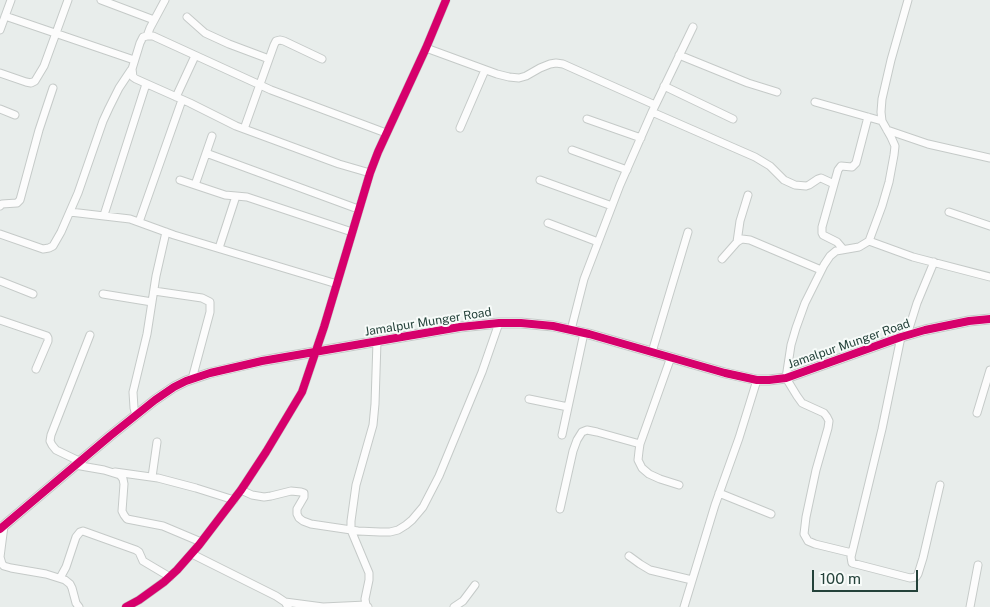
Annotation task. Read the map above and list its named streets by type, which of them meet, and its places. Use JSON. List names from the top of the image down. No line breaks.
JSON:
{"streets":{"street":["Jamalpur Munger Road"]},"scale_bar":"100 m"}
